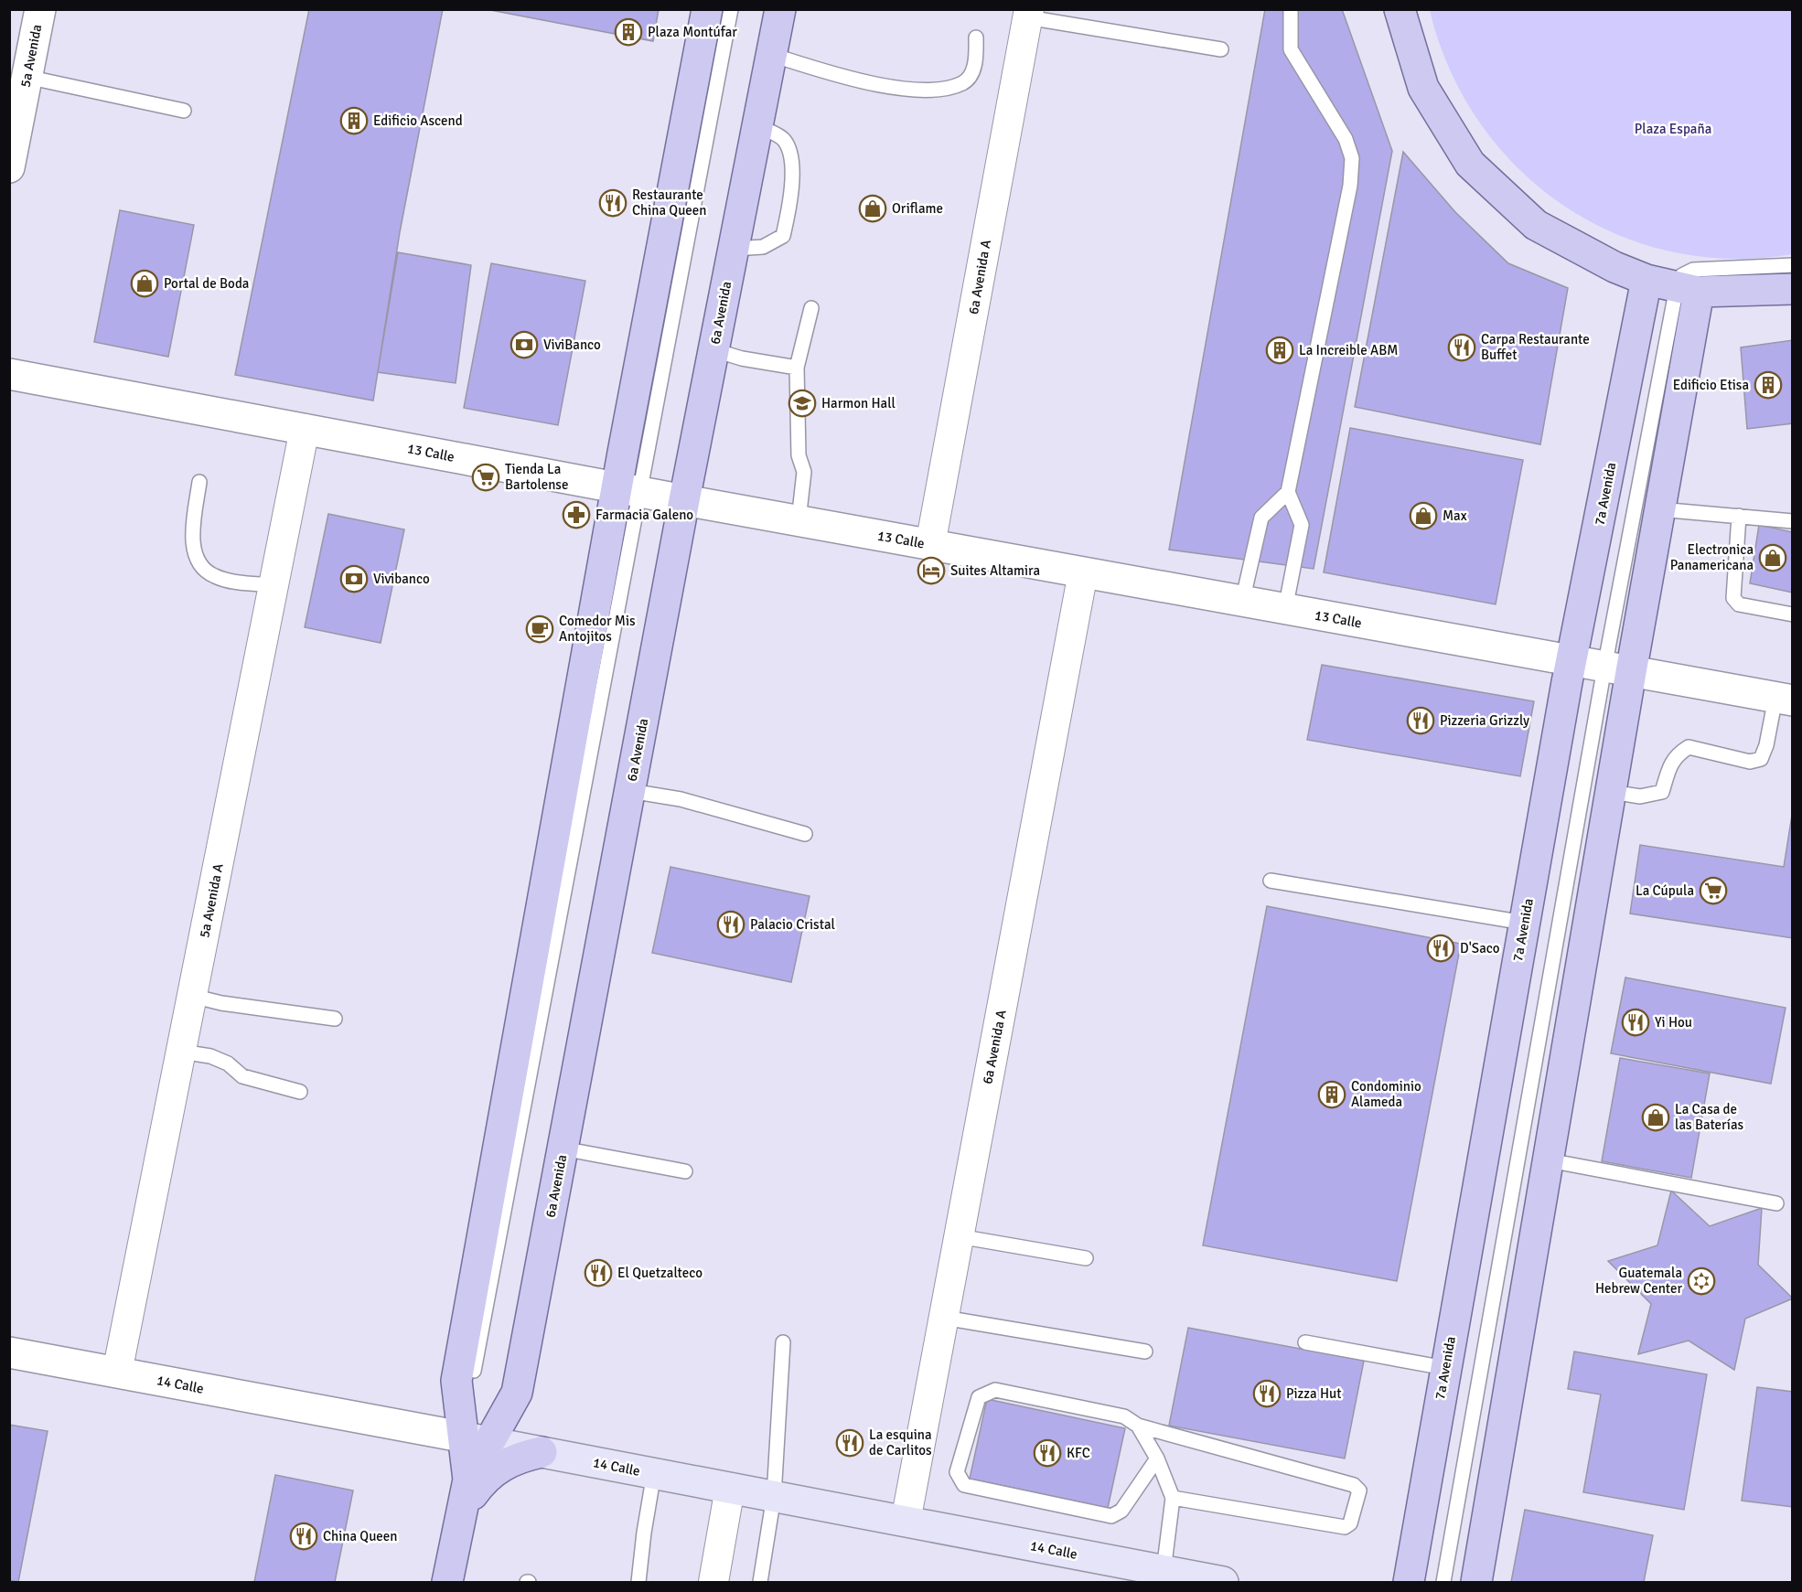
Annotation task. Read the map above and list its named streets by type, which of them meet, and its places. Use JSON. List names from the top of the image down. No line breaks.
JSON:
{"streets":{"main road":["6a Avenida","7a Avenida","14 Calle"],"street":["5a Avenida","6a Avenida A","13 Calle","5a Avenida A"]},"crossings":[["6a Avenida A","13 Calle"],["6a Avenida A","14 Calle"],["6a Avenida","13 Calle"],["6a Avenida","14 Calle"],["13 Calle","7a Avenida"],["13 Calle","5a Avenida A"],["5a Avenida A","14 Calle"]],"parks":["Plaza España"],"places":{"building":["Plaza Montúfar","Edificio Ascend","La Increible ABM","Edificio Etisa","Condominio Alameda"],"restaurant":["Restaurante China Queen","Carpa Restaurante Buffet","Pizzeria Grizzly","Palacio Cristal","D'Saco","Yi Hou","El Quetzalteco","Pizza Hut","La esquina de Carlitos","KFC","China Queen"],"shop":["Oriflame","Portal de Boda","Max","Electronica Panamericana","La Casa de las Baterías"],"bank":["ViviBanco","Vivibanco"],"school or university":["Harmon Hall"],"supermarket":["Tienda La Bartolense","La Cúpula"],"pharmacy":["Farmacia Galeno"],"hotel":["Suites Altamira"],"cafe":["Comedor Mis Antojitos"],"synagogue":["Guatemala Hebrew Center"]}}
